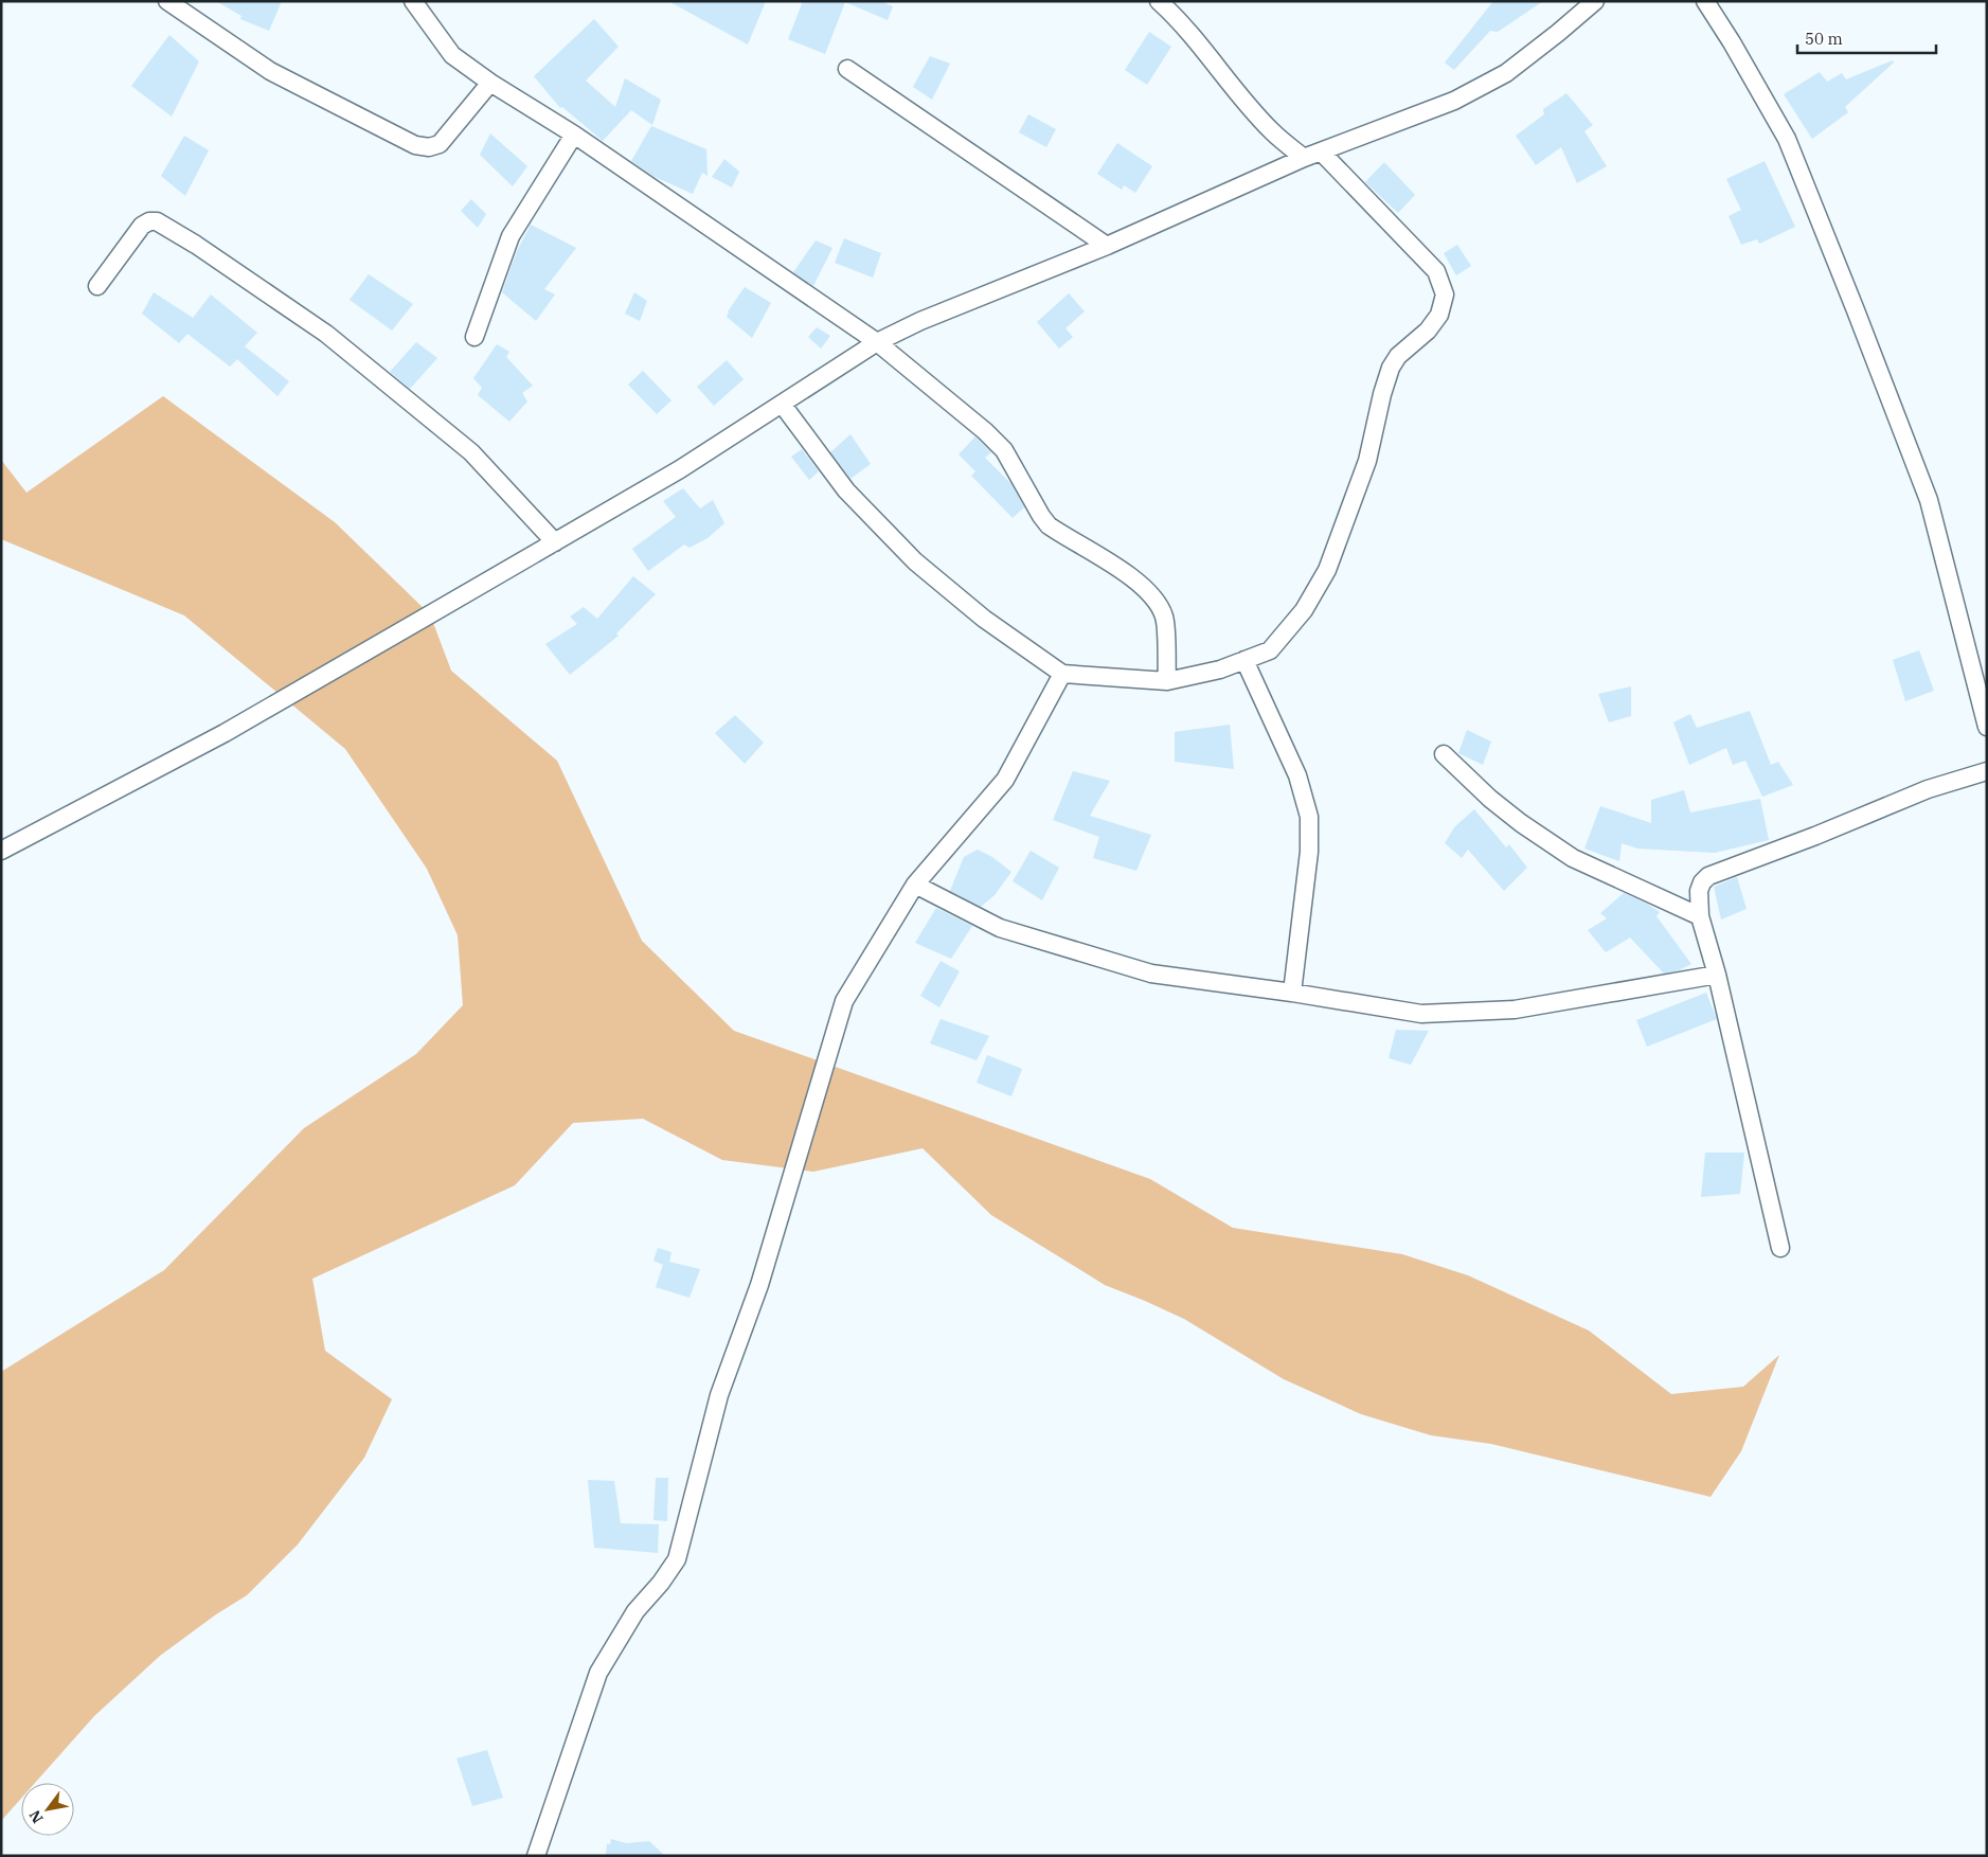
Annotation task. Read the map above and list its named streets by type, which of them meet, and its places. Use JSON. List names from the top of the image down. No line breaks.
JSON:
{"scale_bar":"50 m","north":"bottom left"}
